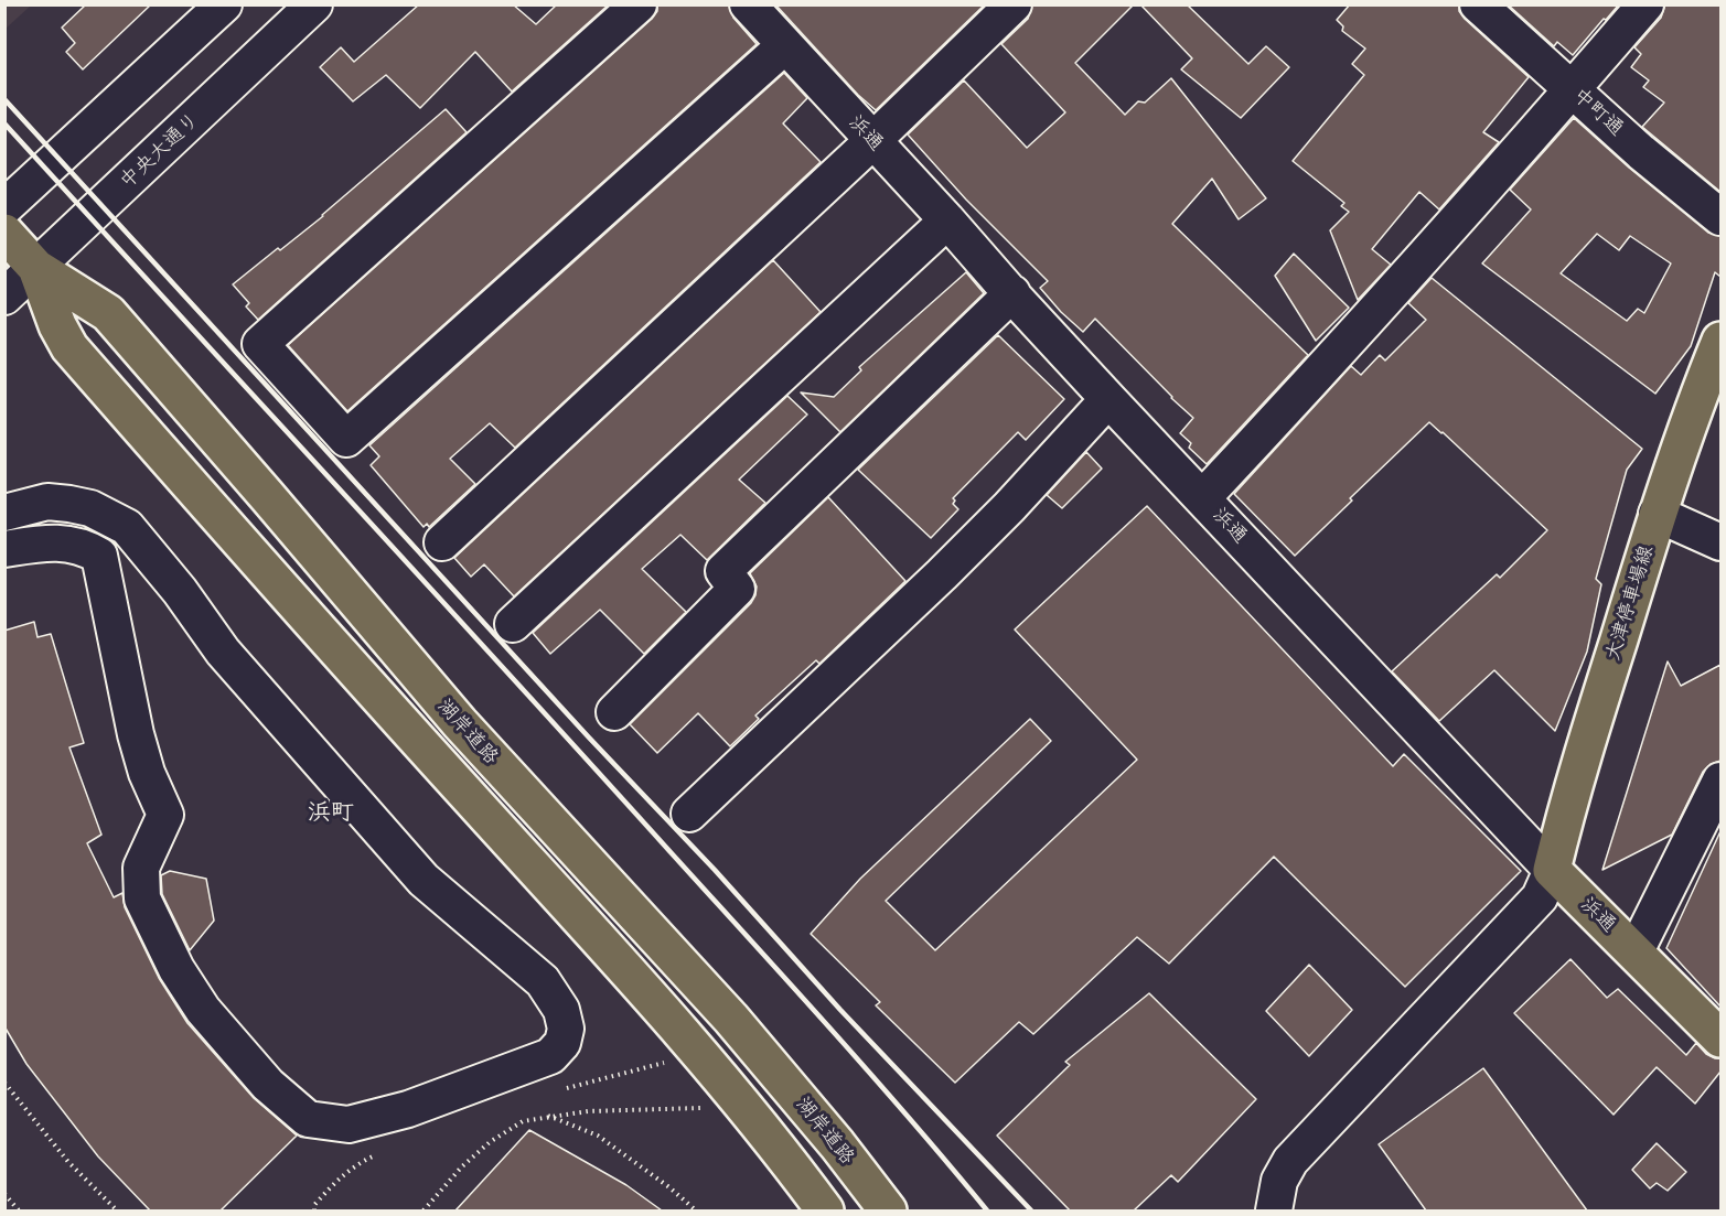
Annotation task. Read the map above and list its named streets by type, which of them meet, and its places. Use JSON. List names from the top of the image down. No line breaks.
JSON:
{"streets":{"main road":["浜通","大津停車場線","湖岸道路"],"street":["中町通","中央大通り"]},"crossings":[["浜通","大津停車場線"],["中央大通り","湖岸道路"]],"districts":["浜町"]}
